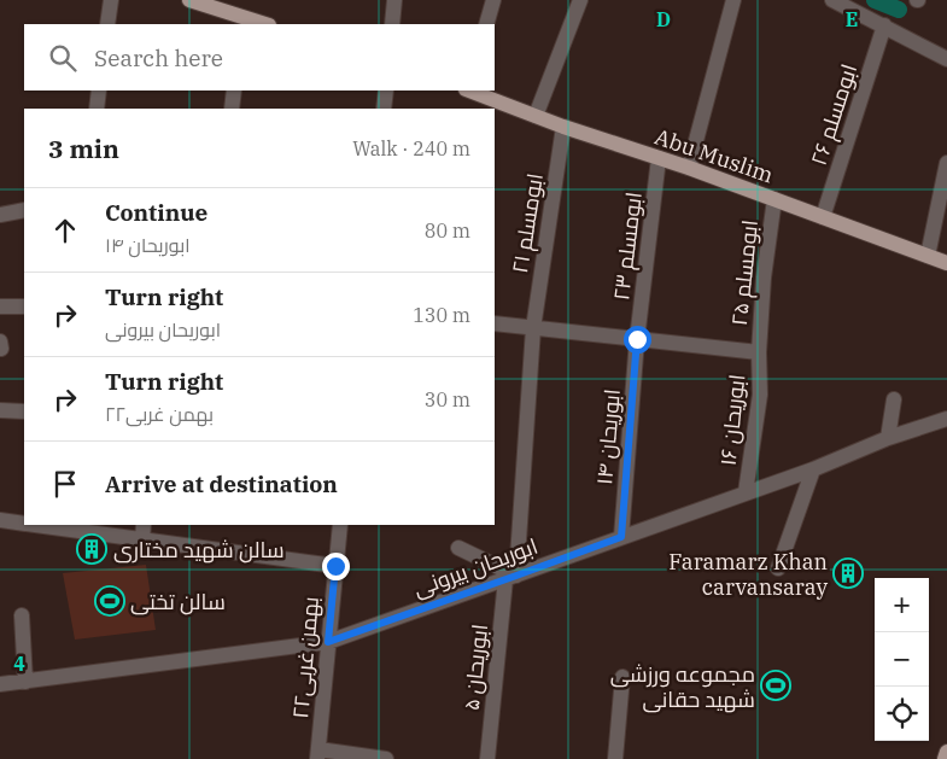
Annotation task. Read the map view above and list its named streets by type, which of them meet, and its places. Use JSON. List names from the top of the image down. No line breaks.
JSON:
{"streets":{"main road":["Abu Muslim"],"street":["ابومسلم ۲۶","ابومسلم ۲۱","ابومسلم ۲۳","ابومسلم ۲۵","ابوریحان ۱۶","ابوریحان ۱۴","ابوریحان بیرونی","۲۲بهمن غربی","ابوریحان ۵"]},"crossings":[["ابومسلم ۲۶","Abu Muslim"],["Abu Muslim","ابومسلم ۲۱"],["Abu Muslim","ابومسلم ۲۳"],["Abu Muslim","ابومسلم ۲۵"],["ابومسلم ۲۱","ابوریحان بیرونی"],["ابومسلم ۲۱","ابوریحان ۵"],["ابومسلم ۲۳","ابوریحان ۱۴"],["ابومسلم ۲۵","ابوریحان ۱۶"],["ابوریحان ۱۶","ابوریحان بیرونی"],["ابوریحان ۱۴","ابوریحان بیرونی"],["ابوریحان بیرونی","۲۲بهمن غربی"],["ابوریحان بیرونی","ابوریحان ۵"]],"places":{"building":["سالن شهید مختاری","Faramarz Khan carvansaray"],"sports":["سالن تختی","مجموعه ورزشی شهید حقانی"]},"page":{"search":"Search here","heading":["3 min","Walk · 240 m"],"list":[["Continue","ابوریحان ۱۴","80 m"],["Turn right","ابوریحان بیرونی","130 m"],["Turn right","۲۲بهمن غربی","30 m"],"Arrive at destination"],"map_buttons":["+","−"]},"grid":{"columns":["D","E"],"rows":["4"]}}
